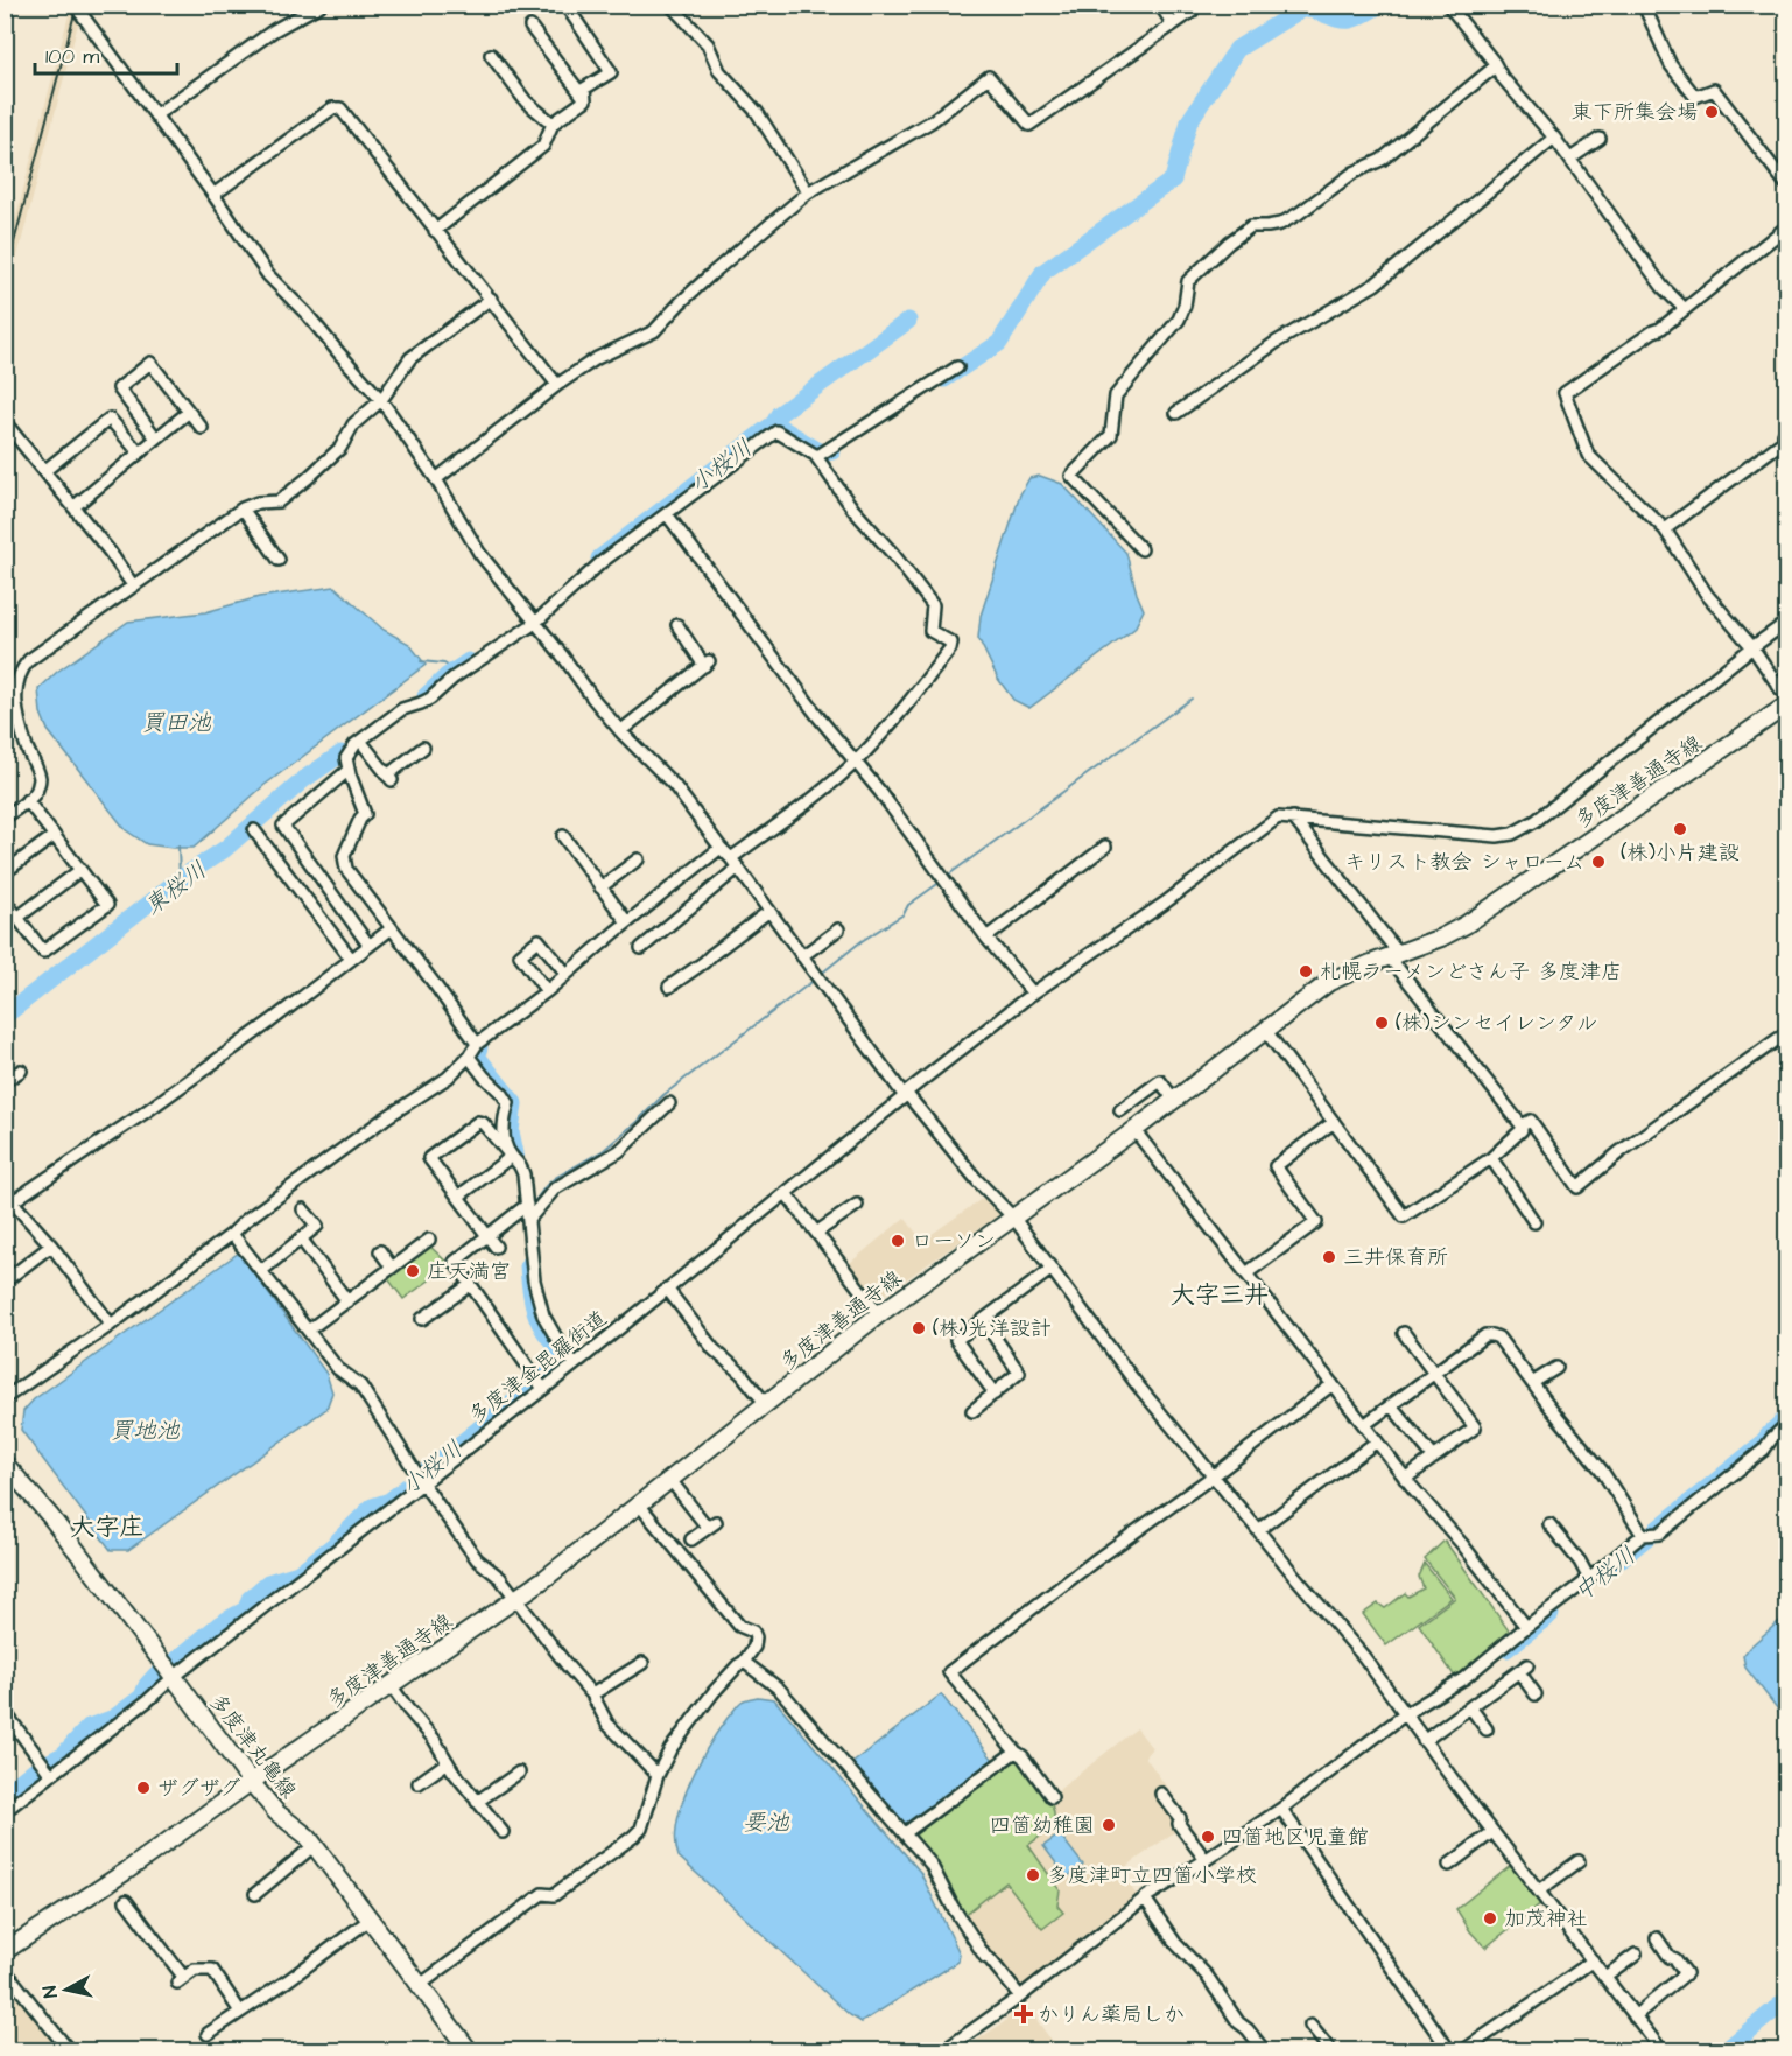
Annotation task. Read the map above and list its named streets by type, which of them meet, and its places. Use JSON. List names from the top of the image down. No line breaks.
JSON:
{"streets":{"main road":["多度津善通寺線","多度津丸亀線"],"street":["多度津金毘羅街道"]},"crossings":[["多度津善通寺線","多度津丸亀線"],["多度津金毘羅街道","多度津丸亀線"]],"districts":["大字三井","大字庄"],"water":["小桜川","買田池","東桜川","買地池","中桜川","要池"],"places":{"other":["東下所集会場","(株)小片建設","キリスト教会 シャローム","札幌ラーメンどさん子 多度津店","(株)シンセイレンタル","ローソン","三井保育所","庄天満宮","(株)光洋設計","ザグザグ","四箇幼稚園","四箇地区児童館","多度津町立四箇小学校","加茂神社"],"health":["かりん薬局しか"]},"scale_bar":"100 m","north":"left"}
